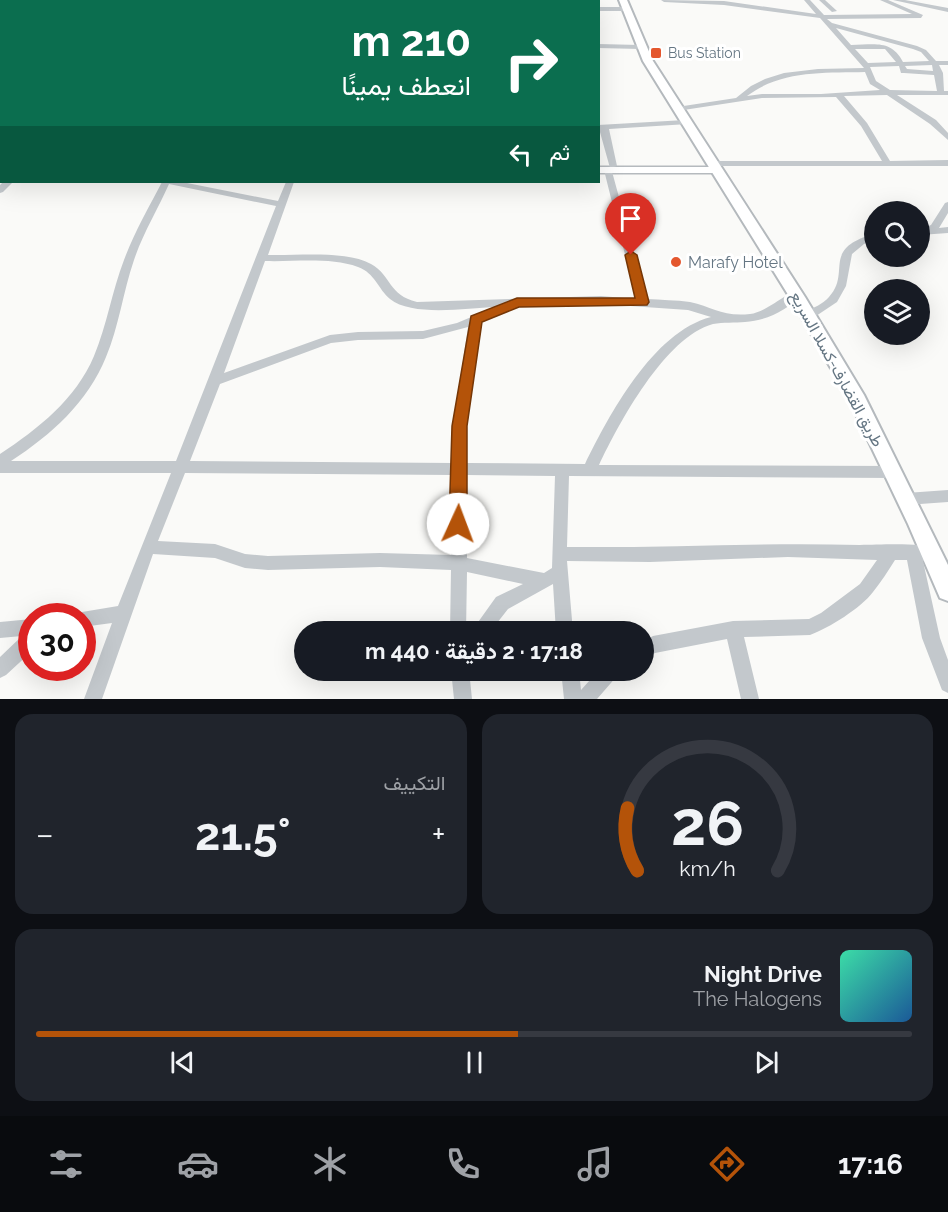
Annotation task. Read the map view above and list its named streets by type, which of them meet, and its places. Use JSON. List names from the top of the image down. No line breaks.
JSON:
{"streets":{"highway":["طريق القضارف-كسلا السريع"]},"places":{"transit":["Bus Station"],"other":["Marafy Hotel"]},"page":{"turn":["210 m","انعطف يمينًا"],"then":"ثم","limit":"30","trip":"17:18 · 2 دقيقة · 440 m","tile":"التكييف","heat":["−","21.5°","+"],"song":["Night Drive","The Halogens"],"tabs":"17:16","gauge":["26","km/h"]}}
